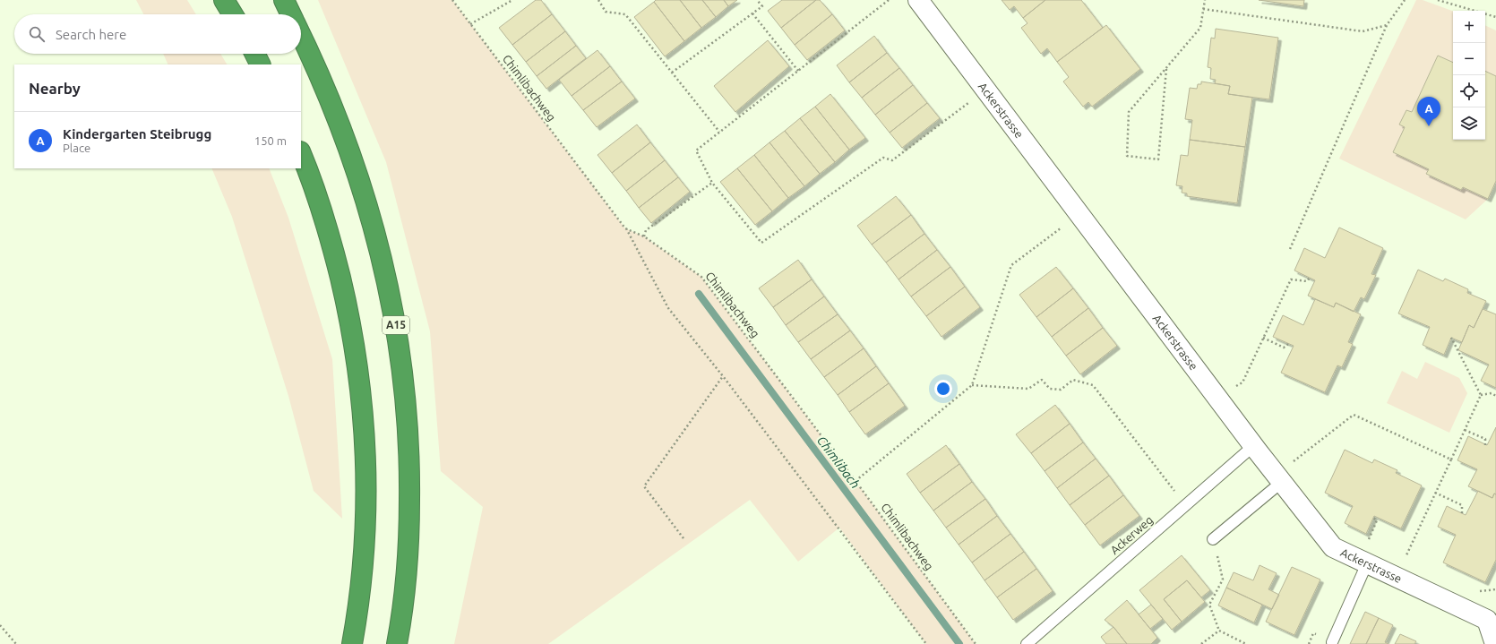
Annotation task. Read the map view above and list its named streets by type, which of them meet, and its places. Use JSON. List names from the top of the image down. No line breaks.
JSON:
{"streets":{"highway":["A15"],"street":["Ackerstrasse"],"lane":["Ackerweg"],"path":["Chimlibachweg"]},"crossings":[["Ackerstrasse","Ackerweg"]],"water":["Chimlibach"],"page":{"map_buttons":["+","−"],"search":"Search here","heading":"Nearby","pins":"A","list":[{"mark":"A","name":"Kindergarten Steibrugg","note":"Place","value":"150 m"}]}}
